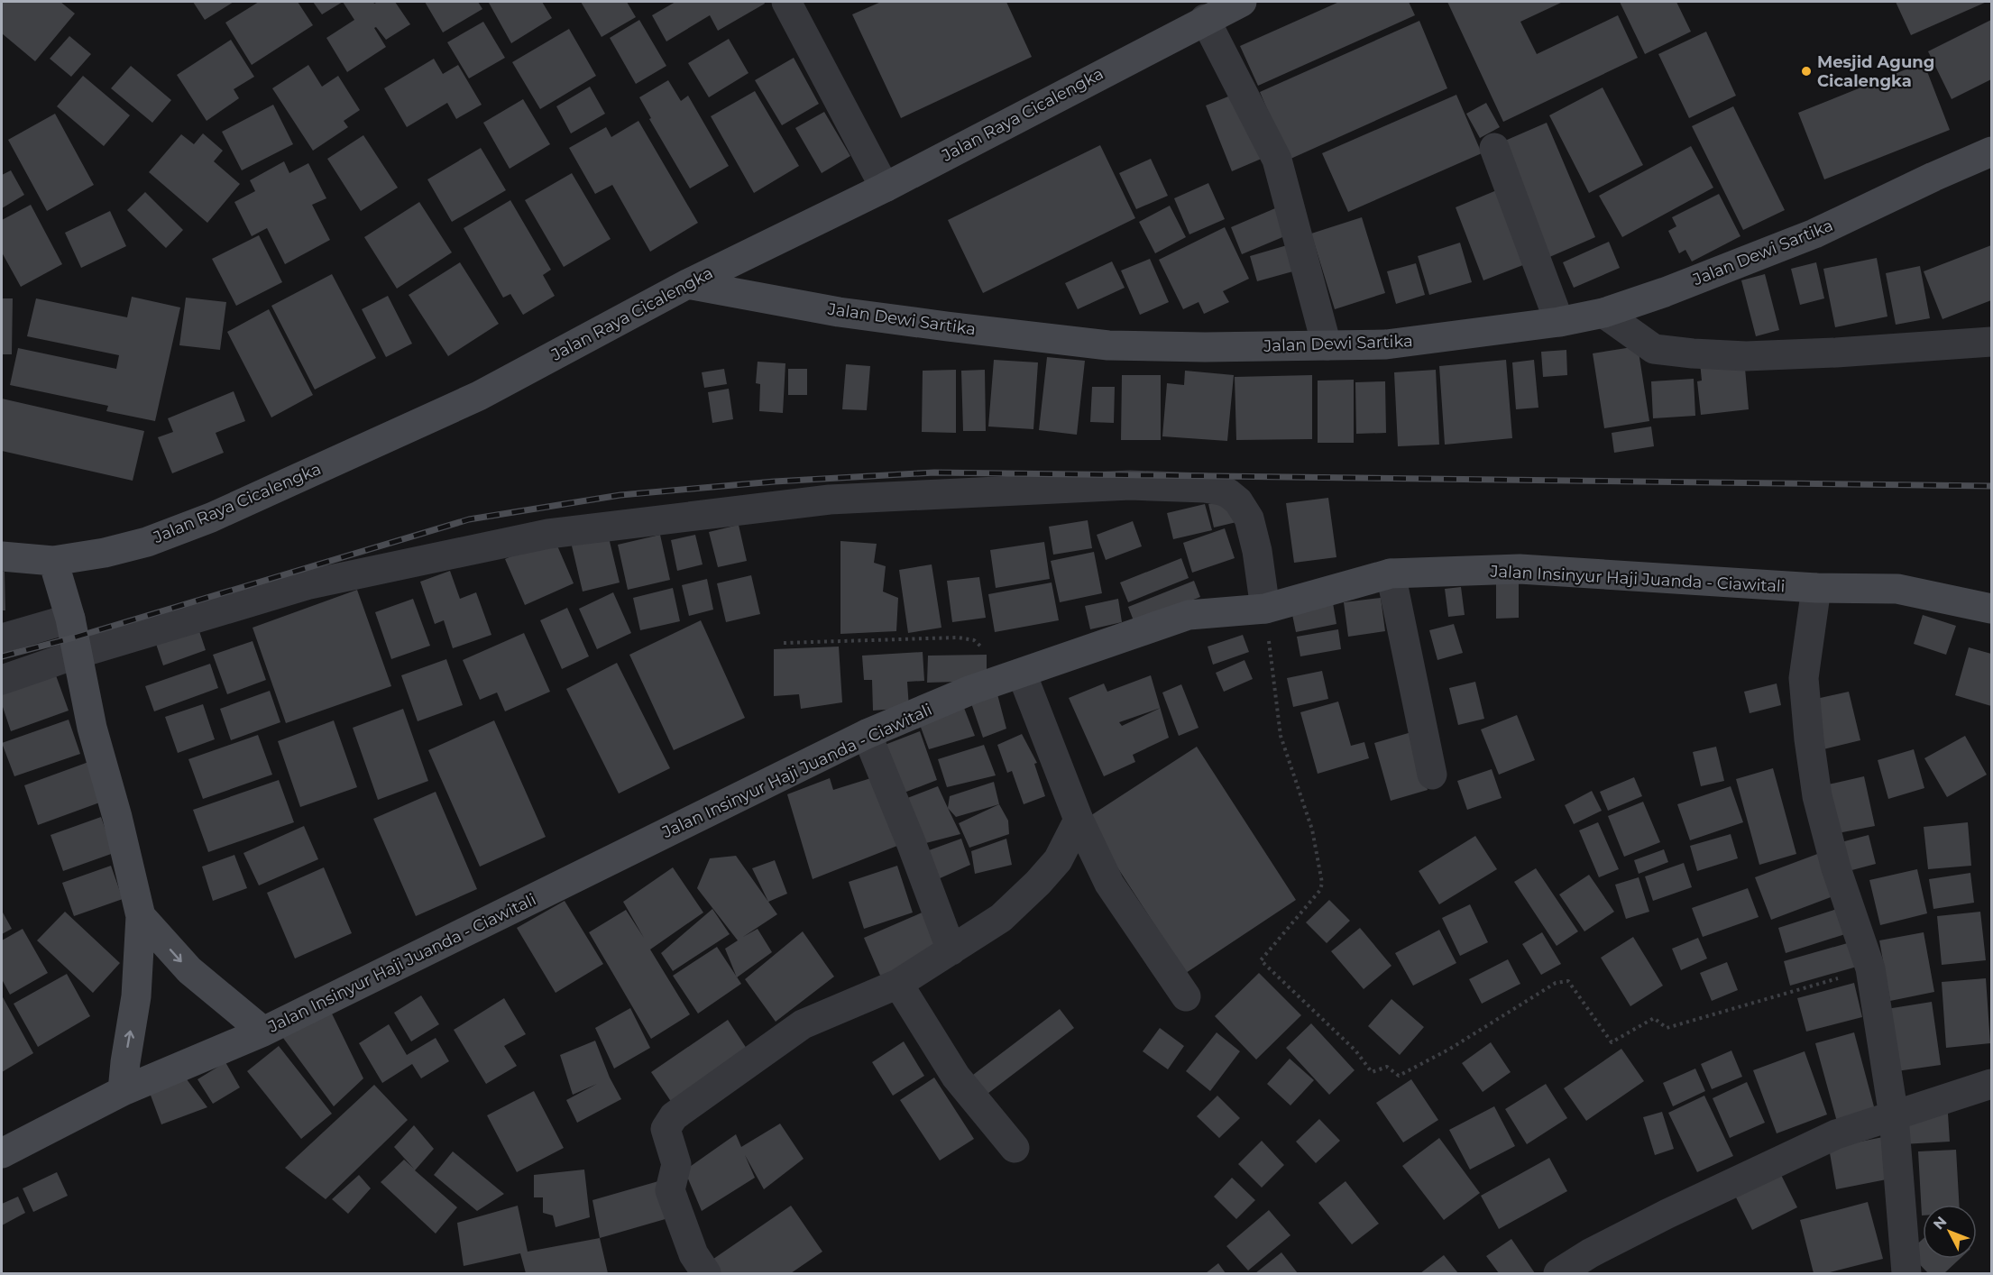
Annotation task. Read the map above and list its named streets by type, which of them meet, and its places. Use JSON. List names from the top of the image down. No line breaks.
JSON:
{"streets":{"street":["Jalan Raya Cicalengka","Jalan Dewi Sartika","Jalan Insinyur Haji Juanda - Ciawitali"]},"crossings":[["Jalan Raya Cicalengka","Jalan Dewi Sartika"]],"places":["Mesjid Agung Cicalengka"],"north":"top left"}
